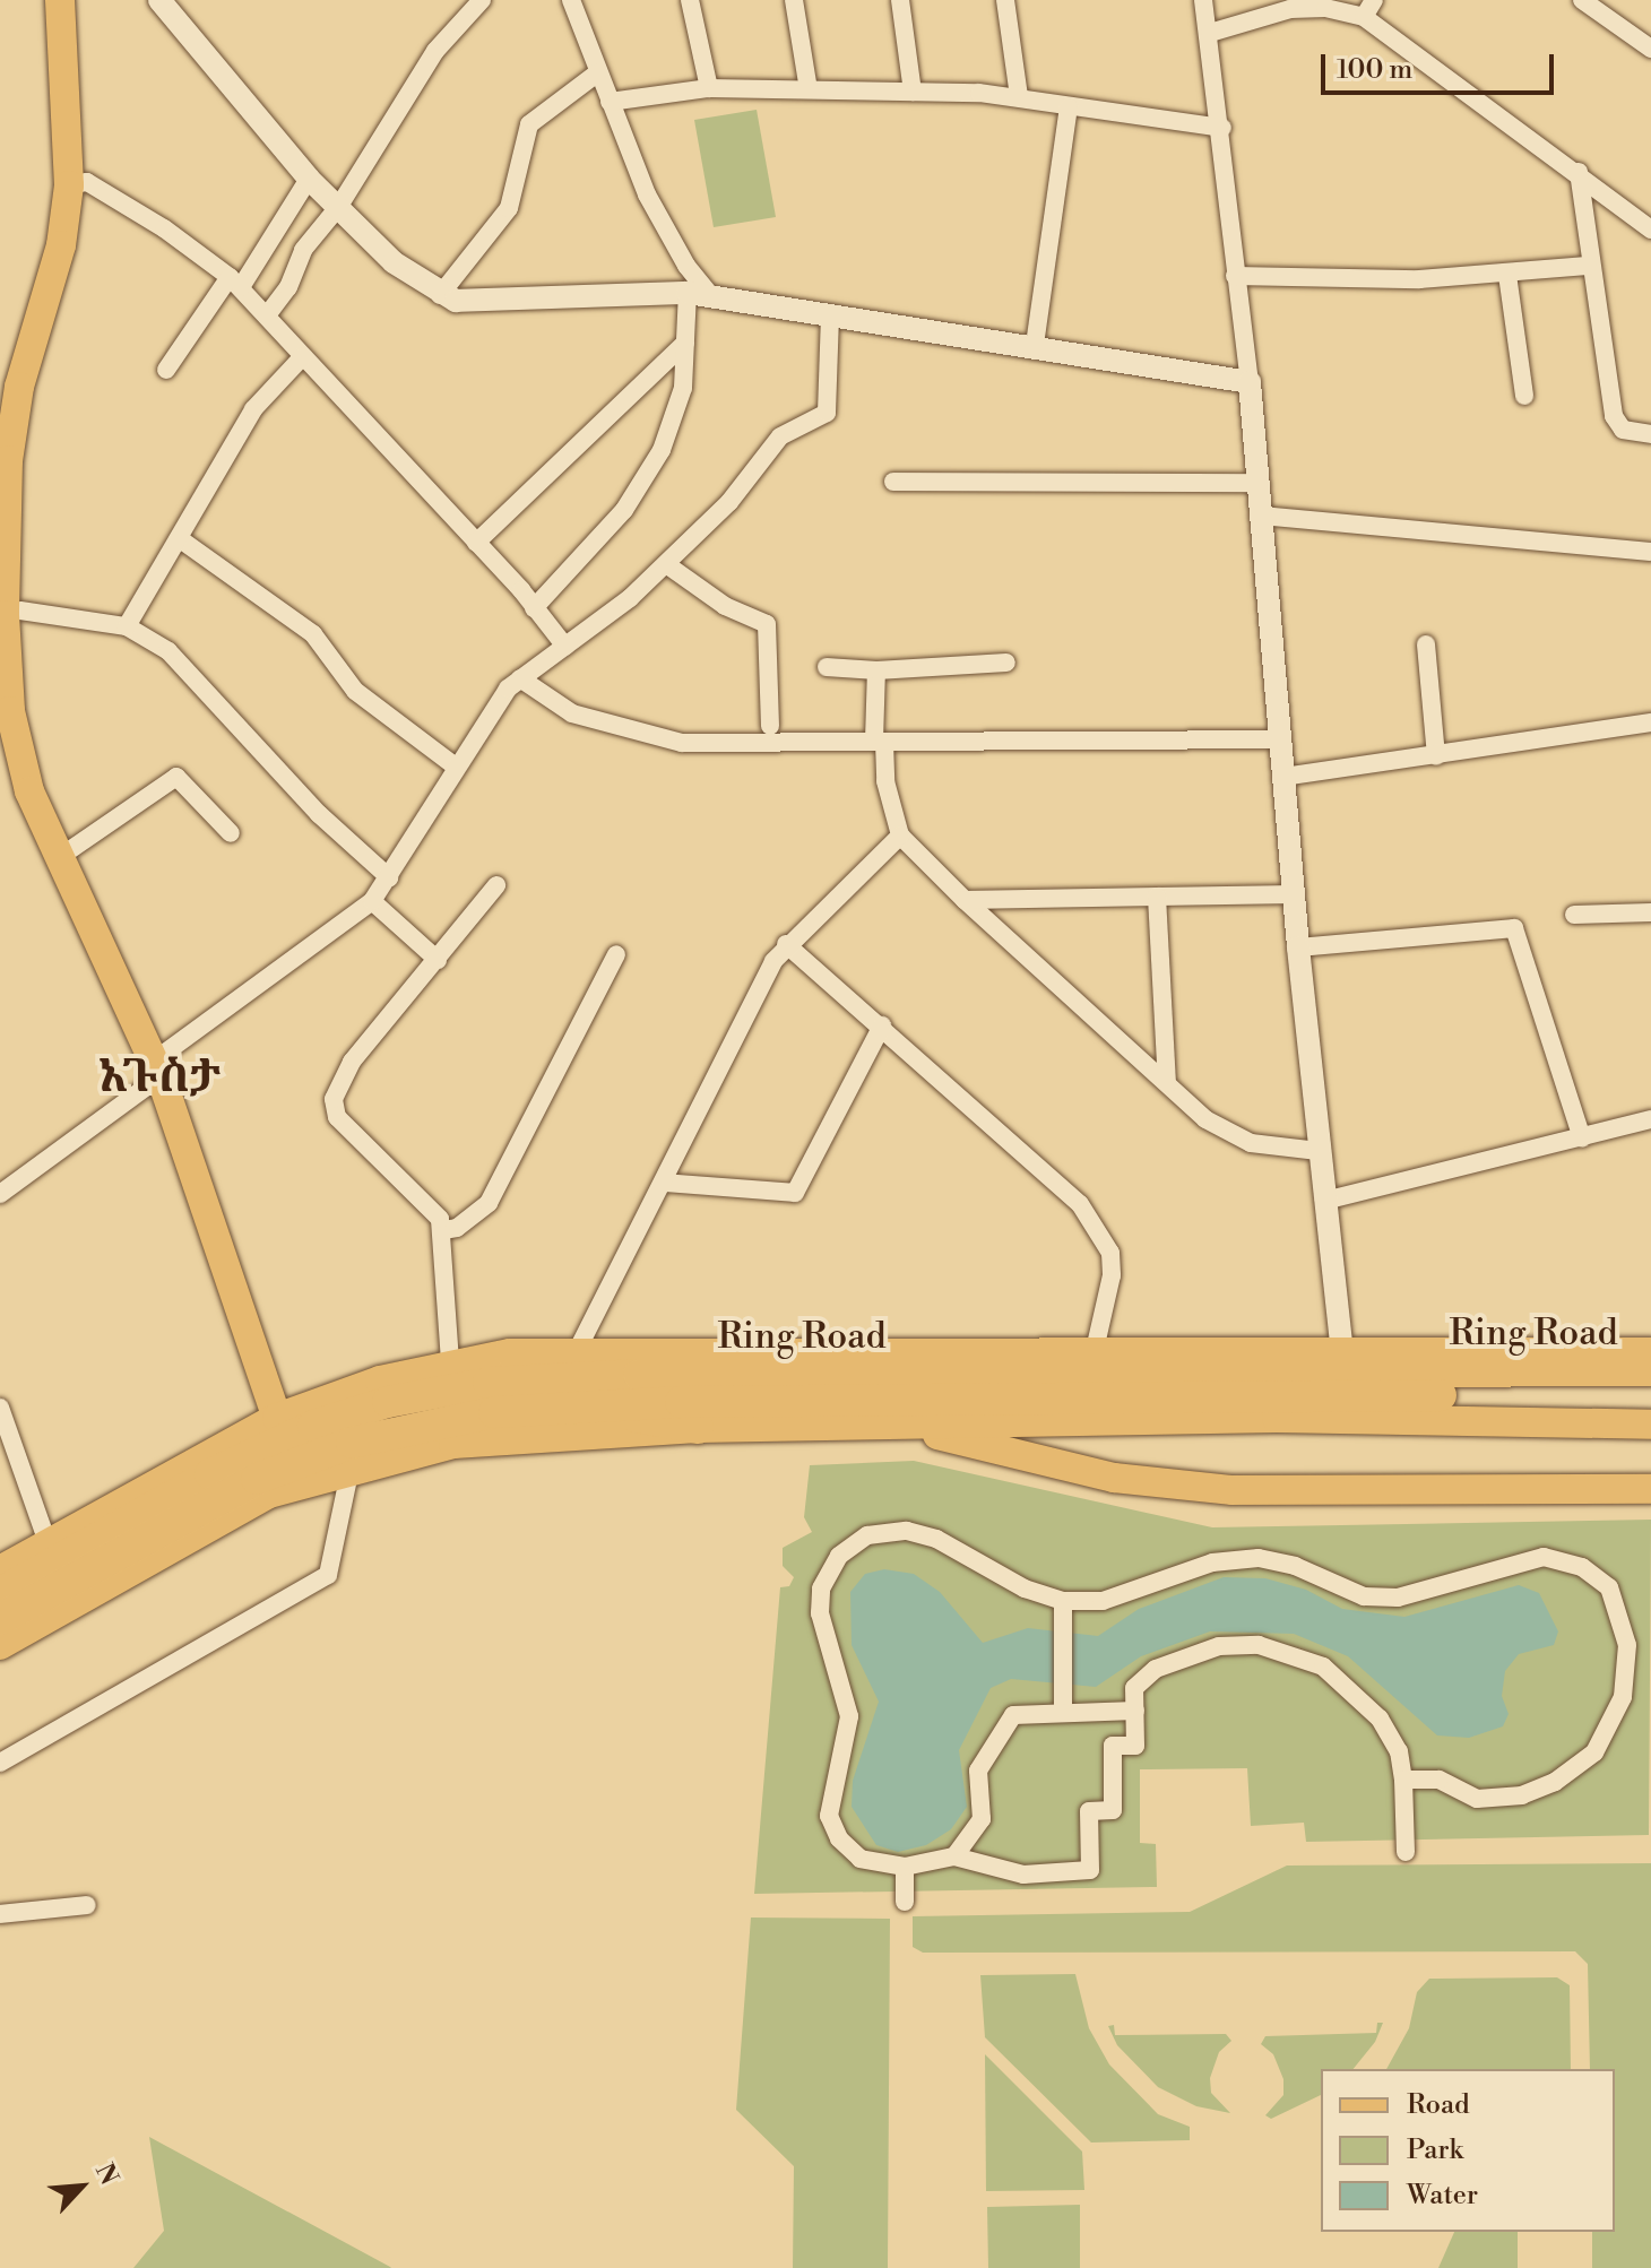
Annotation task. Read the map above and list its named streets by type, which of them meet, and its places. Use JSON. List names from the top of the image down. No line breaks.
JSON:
{"streets":{"highway":["Ring Road"]},"districts":["አጉስታ"],"legend":["Road","Park","Water"],"scale_bar":"100 m","north":"top right"}
